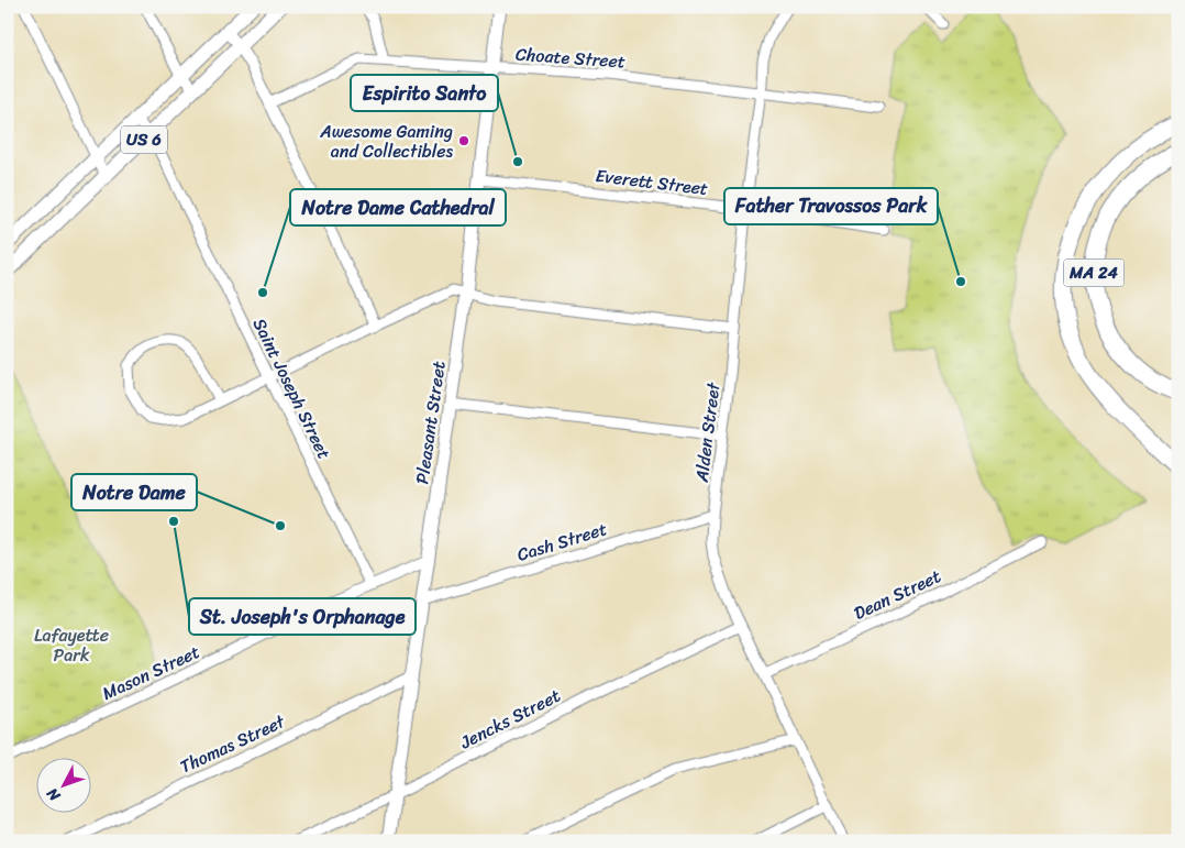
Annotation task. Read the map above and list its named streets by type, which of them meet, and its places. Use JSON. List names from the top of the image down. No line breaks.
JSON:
{"streets":{"highway":["MA 24"],"main road":["US 6","Pleasant Street"],"street":["Choate Street","Everett Street","Saint Joseph Street","Alden Street","Cash Street","Dean Street","Mason Street","Jencks Street","Thomas Street"]},"crossings":[["Choate Street","Pleasant Street"],["Choate Street","Alden Street"],["US 6","Saint Joseph Street"],["Everett Street","Pleasant Street"],["Everett Street","Alden Street"],["Saint Joseph Street","Mason Street"],["Pleasant Street","Cash Street"],["Pleasant Street","Mason Street"],["Pleasant Street","Jencks Street"],["Pleasant Street","Thomas Street"],["Alden Street","Cash Street"],["Alden Street","Dean Street"],["Alden Street","Jencks Street"]],"parks":["Lafayette Park"],"places":["Awesome Gaming and Collectibles","Espirito Santo","Father Travossos Park","Notre Dame Cathedral","St. Joseph's Orphanage","Notre Dame"],"north":"bottom left"}
